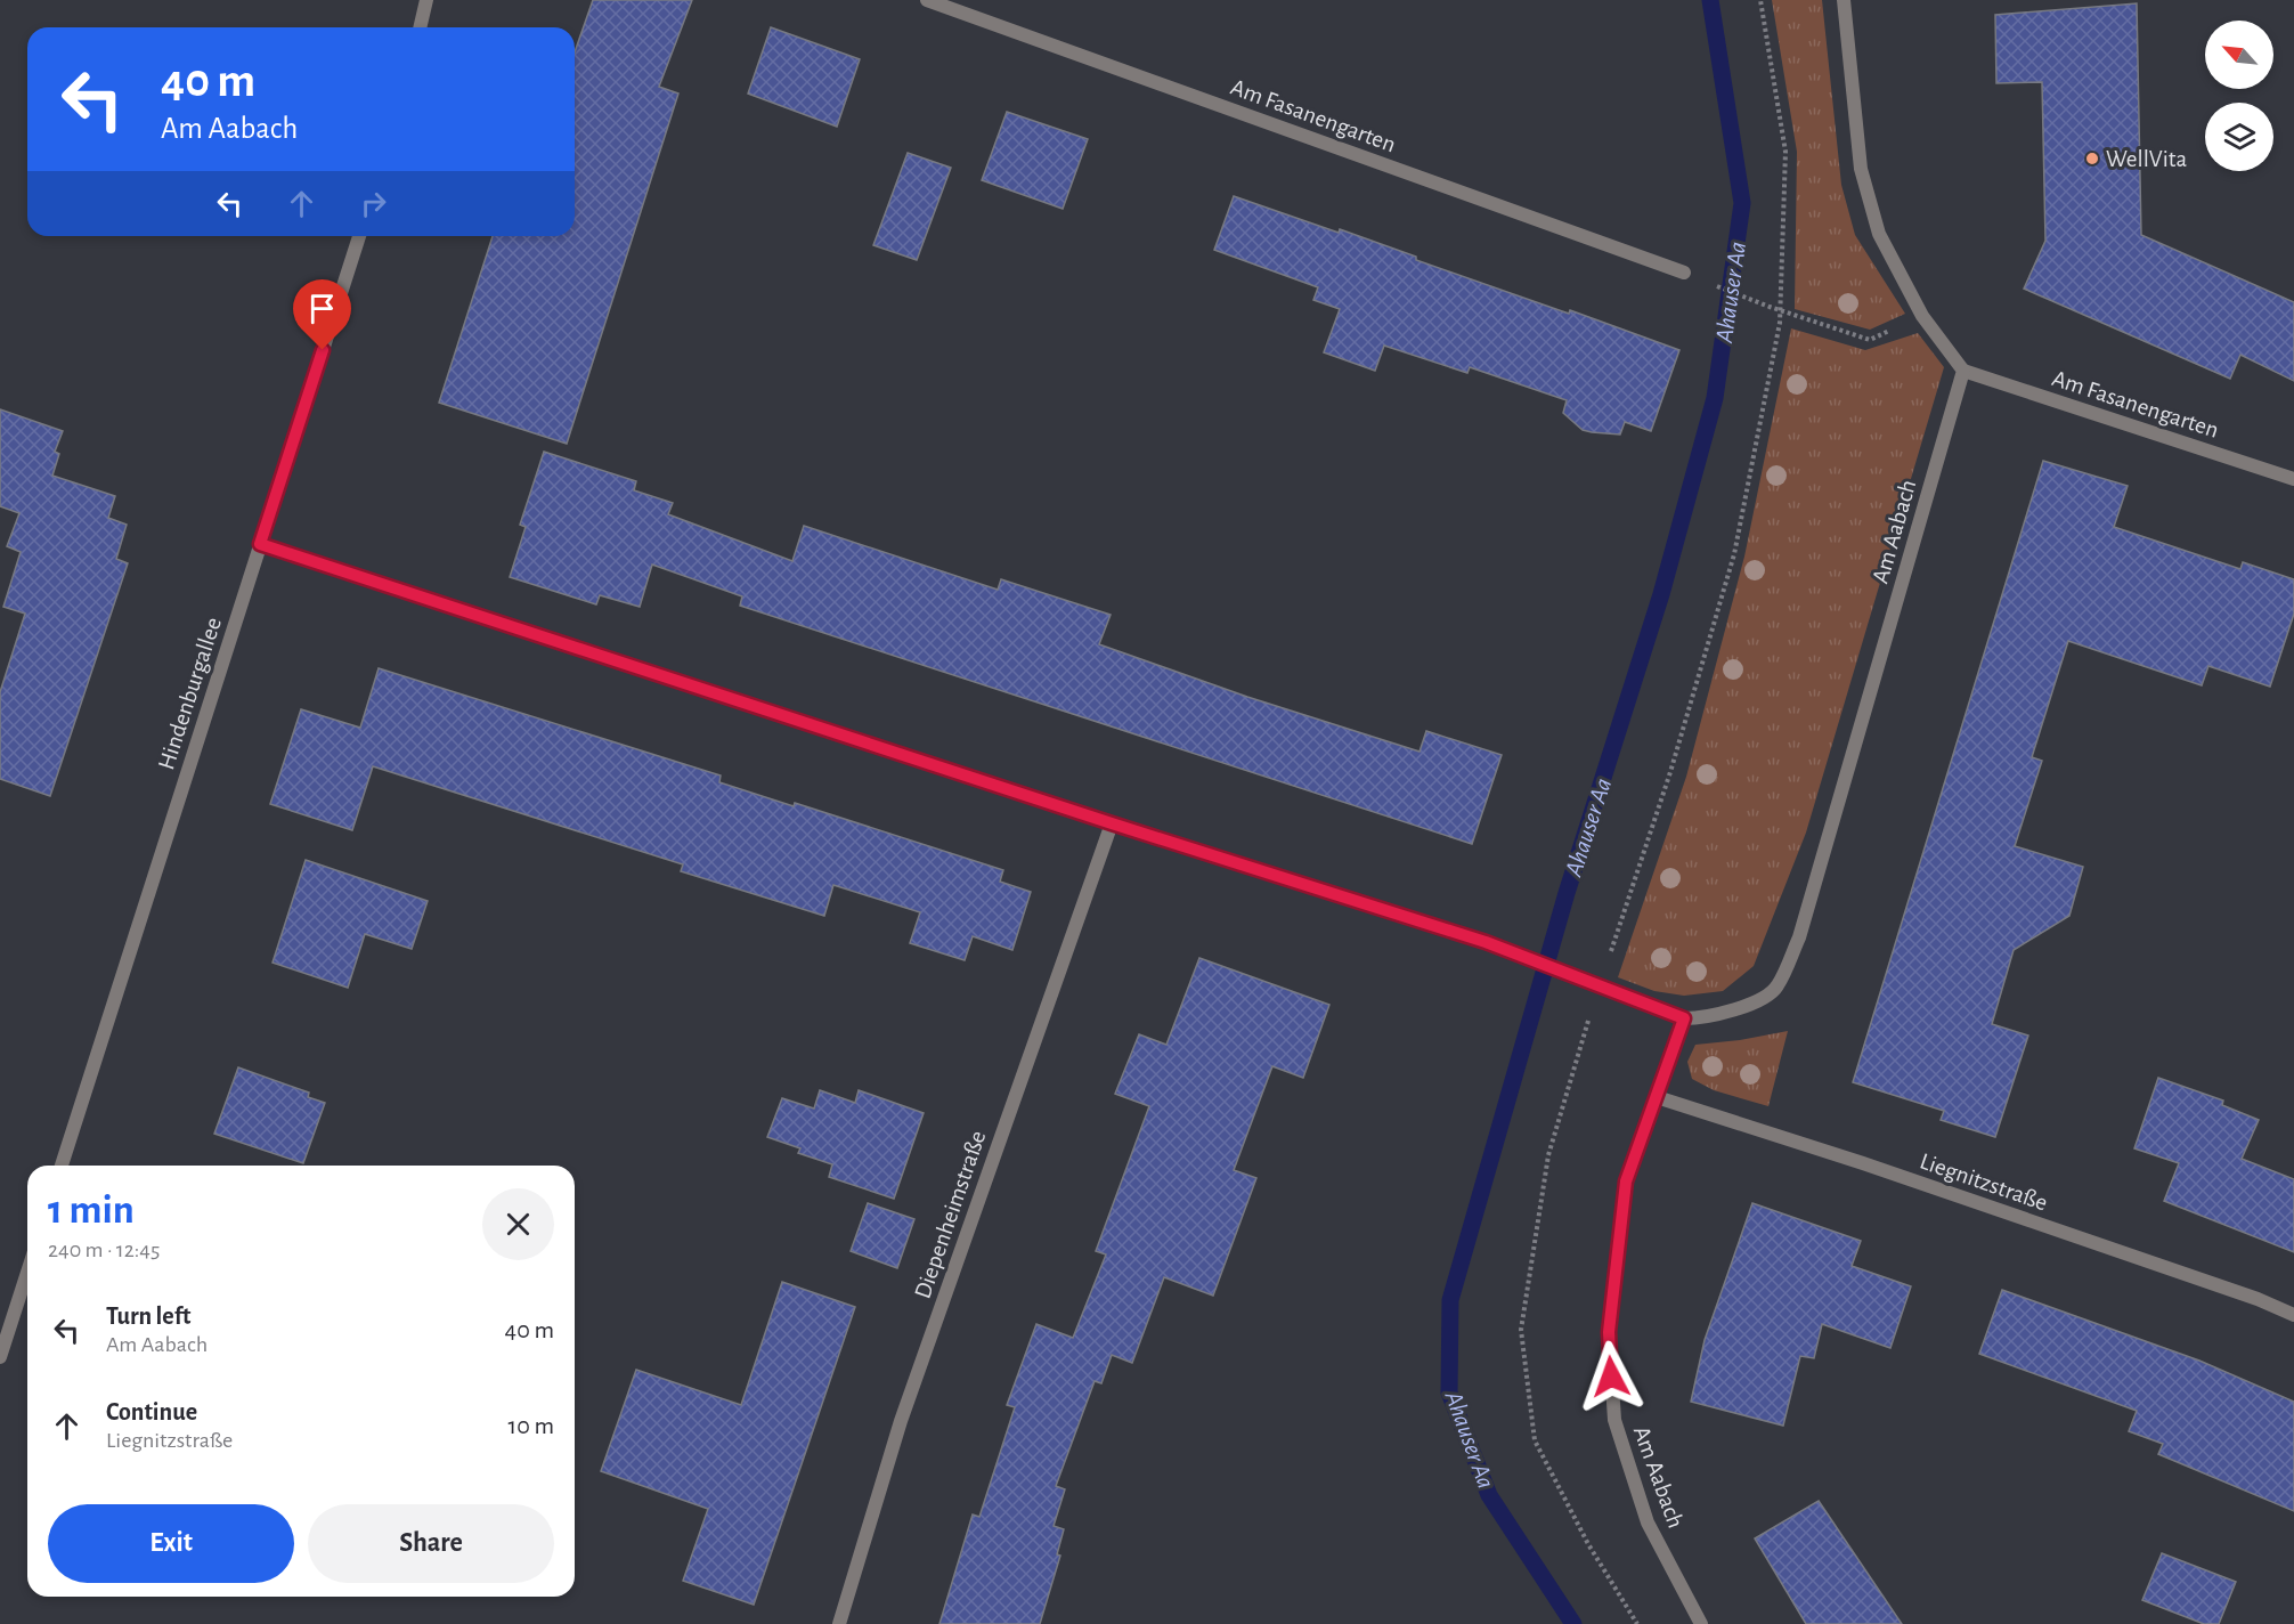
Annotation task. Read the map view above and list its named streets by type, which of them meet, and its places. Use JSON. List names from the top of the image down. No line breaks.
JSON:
{"streets":{"street":["Am Fasanengarten","Am Aabach","Hindenburgallee","Liegnitzstraße","Diepenheimstraße"]},"crossings":[["Am Fasanengarten","Am Aabach"],["Am Aabach","Liegnitzstraße"],["Am Aabach","Diepenheimstraße"]],"water":["Ahauser Aa"],"places":["WellVita"],"north":"top left","page":{"turn":["40 m","Am Aabach"],"heading":["1 min","240 m · 12:45"],"list":[{"name":"Turn left","note":"Am Aabach","value":"40 m"},{"name":"Continue","note":"Liegnitzstraße","value":"10 m"}],"buttons":["Exit","Share"]}}
